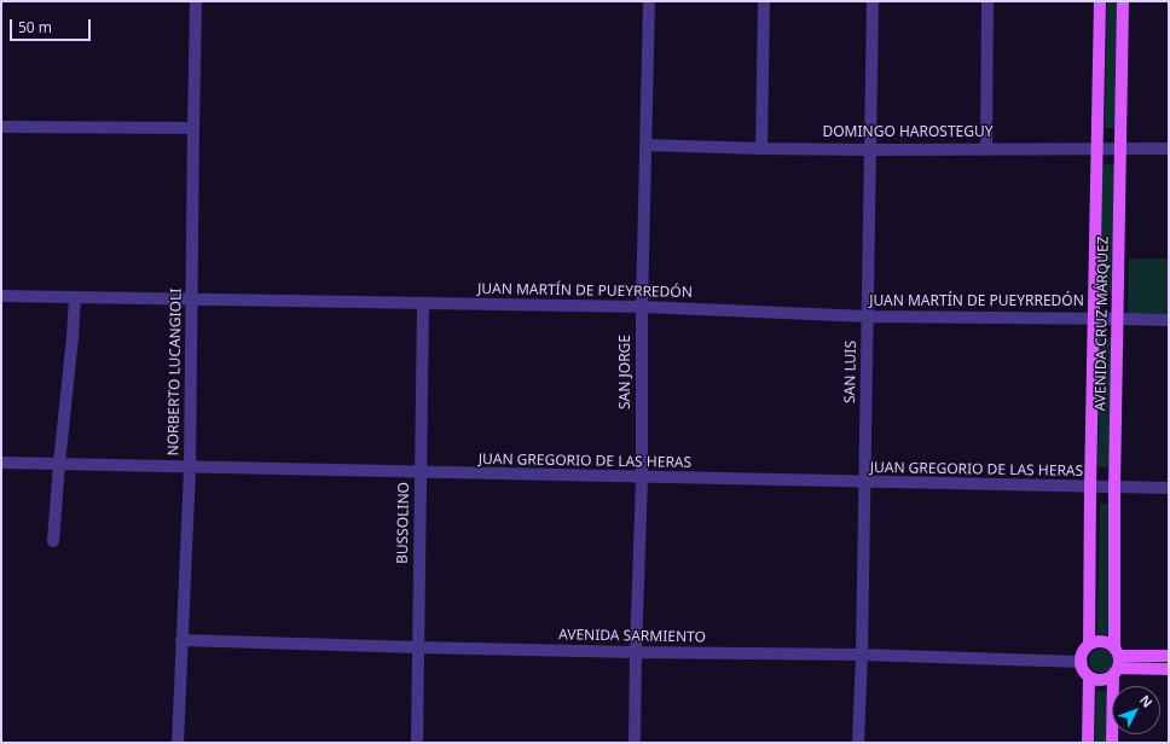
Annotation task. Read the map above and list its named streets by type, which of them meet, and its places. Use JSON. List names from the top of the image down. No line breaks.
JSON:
{"streets":{"main road":["AVENIDA CRUZ MÁRQUEZ"],"street":["DOMINGO HAROSTEGUY","JUAN MARTÍN DE PUEYRREDÓN","NORBERTO LUCANGIOLI","SAN JORGE","SAN LUIS","JUAN GREGORIO DE LAS HERAS","BUSSOLINO","AVENIDA SARMIENTO"]},"crossings":[["DOMINGO HAROSTEGUY","AVENIDA CRUZ MÁRQUEZ"],["DOMINGO HAROSTEGUY","SAN JORGE"],["DOMINGO HAROSTEGUY","SAN LUIS"],["JUAN MARTÍN DE PUEYRREDÓN","AVENIDA CRUZ MÁRQUEZ"],["JUAN MARTÍN DE PUEYRREDÓN","NORBERTO LUCANGIOLI"],["JUAN MARTÍN DE PUEYRREDÓN","SAN JORGE"],["JUAN MARTÍN DE PUEYRREDÓN","SAN LUIS"],["JUAN MARTÍN DE PUEYRREDÓN","BUSSOLINO"],["AVENIDA CRUZ MÁRQUEZ","JUAN GREGORIO DE LAS HERAS"],["AVENIDA CRUZ MÁRQUEZ","AVENIDA SARMIENTO"],["NORBERTO LUCANGIOLI","JUAN GREGORIO DE LAS HERAS"],["NORBERTO LUCANGIOLI","AVENIDA SARMIENTO"],["SAN JORGE","JUAN GREGORIO DE LAS HERAS"],["SAN JORGE","AVENIDA SARMIENTO"],["SAN LUIS","JUAN GREGORIO DE LAS HERAS"],["SAN LUIS","AVENIDA SARMIENTO"],["JUAN GREGORIO DE LAS HERAS","BUSSOLINO"],["BUSSOLINO","AVENIDA SARMIENTO"]],"scale_bar":"50 m","north":"top right"}
